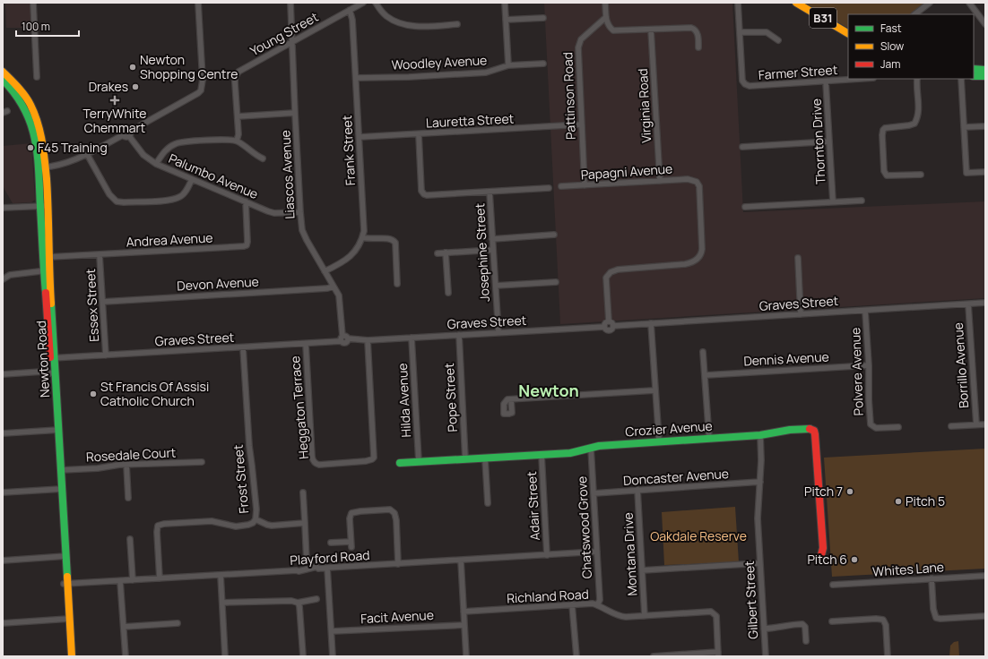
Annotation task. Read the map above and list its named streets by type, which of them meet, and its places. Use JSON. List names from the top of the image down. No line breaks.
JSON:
{"streets":{"main road":["B31","Newton Road","Crozier Avenue"],"street":["Young Street","Woodley Avenue","Farmer Street","Pattinson Road","Virginia Road","Lauretta Street","Thornton Drive","Frank Street","Papagni Avenue","Liascos Avenue","Palumbo Avenue","Andrea Avenue","Josephine Street","Devon Avenue","Graves Street","Essex Street","Dennis Avenue","Borrillo Avenue","Polvere Avenue","Pope Street","Hilda Avenue","Heggaton Terrace","Rosedale Court","Doncaster Avenue","Frost Street","Adair Street","Chatswood Grove","Montana Drive","Playford Road","Whites Lane","Richland Road","Gilbert Street","Facit Avenue"]},"crossings":[["Young Street","Frank Street"],["Young Street","Liascos Avenue"],["Woodley Avenue","Frank Street"],["Farmer Street","Thornton Drive"],["Pattinson Road","Lauretta Street"],["Pattinson Road","Papagni Avenue"],["Virginia Road","Papagni Avenue"],["Lauretta Street","Frank Street"],["Frank Street","Liascos Avenue"],["Papagni Avenue","Graves Street"],["Liascos Avenue","Palumbo Avenue"],["Liascos Avenue","Devon Avenue"],["Liascos Avenue","Graves Street"],["Palumbo Avenue","Andrea Avenue"],["Andrea Avenue","Essex Street"],["Andrea Avenue","Newton Road"],["Josephine Street","Graves Street"],["Devon Avenue","Essex Street"],["Graves Street","Essex Street"],["Graves Street","Newton Road"],["Graves Street","Borrillo Avenue"],["Graves Street","Polvere Avenue"],["Graves Street","Pope Street"],["Graves Street","Hilda Avenue"],["Graves Street","Heggaton Terrace"],["Graves Street","Frost Street"],["Newton Road","Rosedale Court"],["Newton Road","Playford Road"],["Dennis Avenue","Polvere Avenue"],["Pope Street","Crozier Avenue"],["Hilda Avenue","Crozier Avenue"],["Crozier Avenue","Adair Street"],["Crozier Avenue","Chatswood Grove"],["Crozier Avenue","Gilbert Street"],["Doncaster Avenue","Chatswood Grove"],["Doncaster Avenue","Montana Drive"],["Doncaster Avenue","Gilbert Street"],["Frost Street","Playford Road"],["Adair Street","Playford Road"],["Chatswood Grove","Playford Road"],["Chatswood Grove","Richland Road"],["Montana Drive","Richland Road"]],"districts":["Newton"],"parks":["Oakdale Reserve"],"places":{"other":["Newton Shopping Centre","Drakes","F45 Training","St Francis Of Assisi Catholic Church","Pitch 7","Pitch 5","Pitch 6"],"health":["TerryWhite Chemmart"]},"legend":["Fast","Slow","Jam"],"scale_bar":"100 m"}
